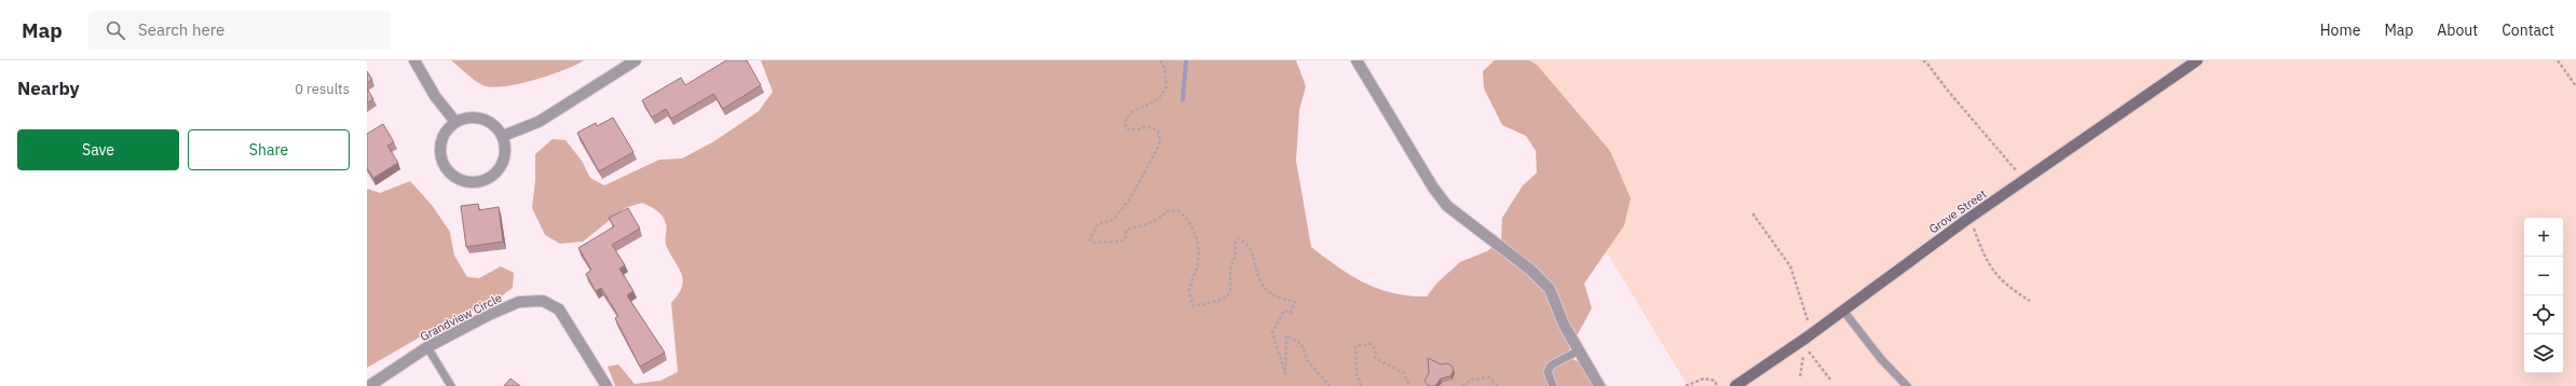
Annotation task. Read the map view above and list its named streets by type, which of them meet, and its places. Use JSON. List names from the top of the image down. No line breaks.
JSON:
{"streets":{"main road":["Grove Street"],"street":["Grandview Circle"]},"page":{"header":"Map","search":"Search here","nav":["Home","Map","About","Contact"],"heading":["Nearby","0 results"],"buttons":["Save","Share"],"map_buttons":["+","−"]}}
